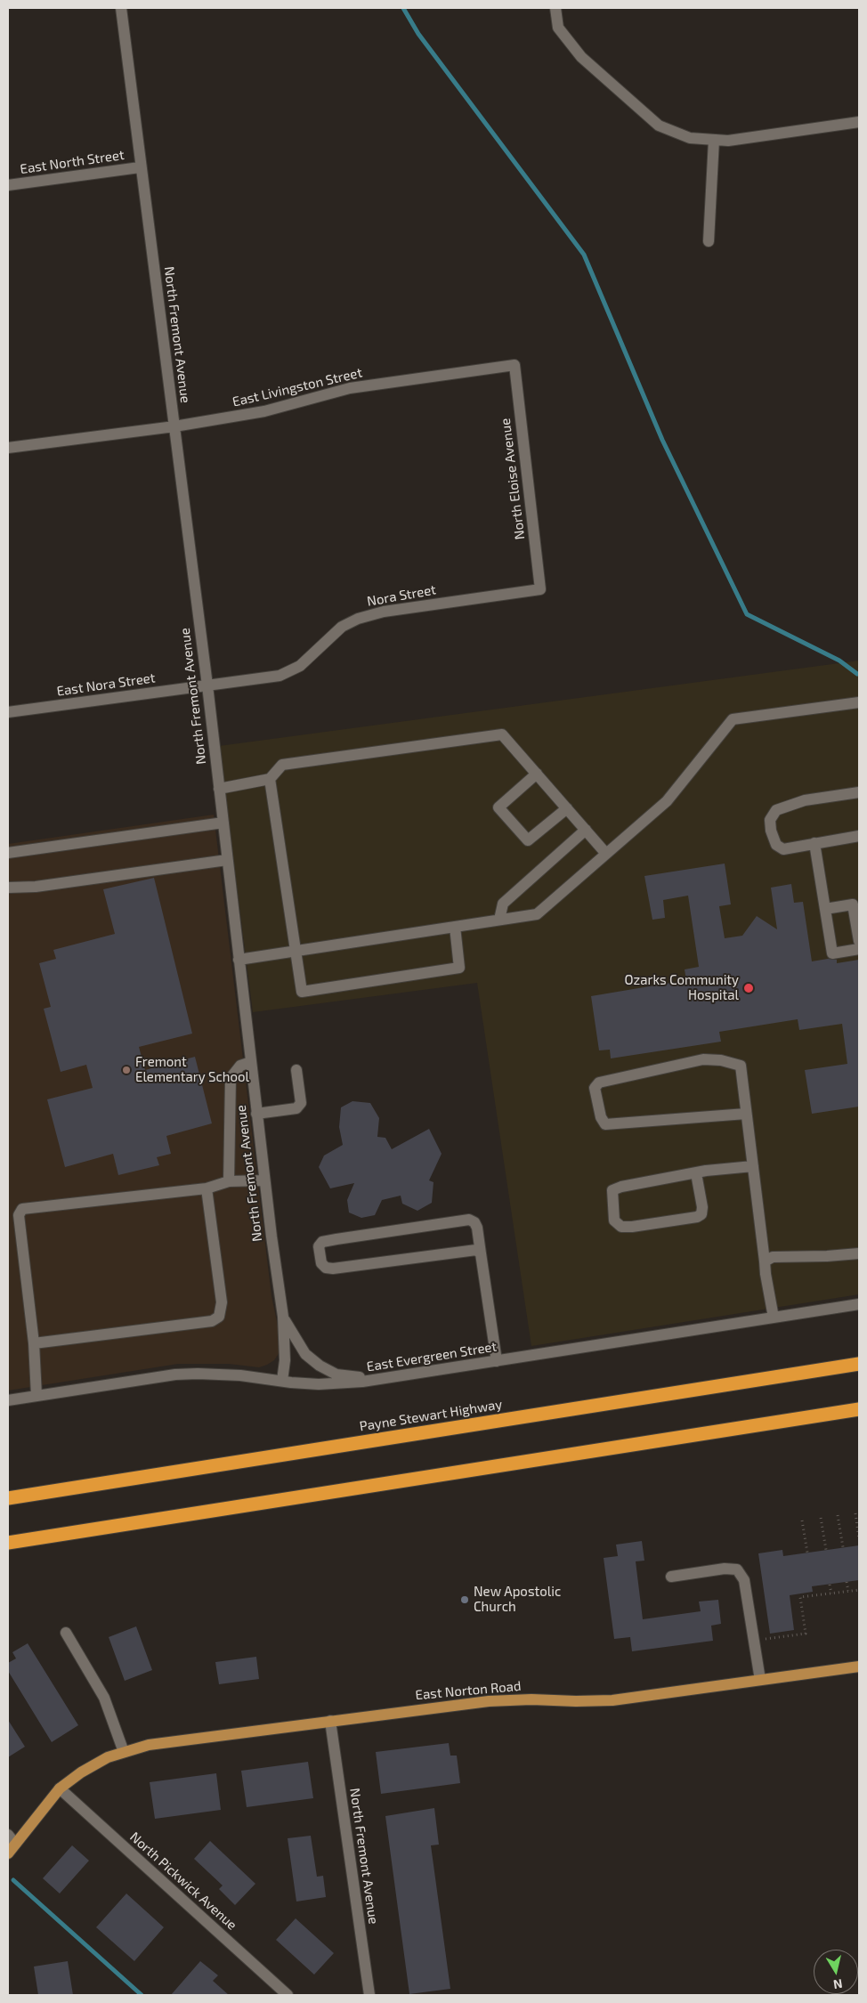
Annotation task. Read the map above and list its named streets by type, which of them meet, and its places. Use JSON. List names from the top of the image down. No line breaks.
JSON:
{"streets":{"highway":["Payne Stewart Highway"],"main road":["East Norton Road"],"street":["East North Street","North Fremont Avenue","East Livingston Street","North Eloise Avenue","Nora Street","East Nora Street","East Evergreen Street","North Pickwick Avenue"]},"crossings":[["East North Street","North Fremont Avenue"],["North Fremont Avenue","East Livingston Street"],["North Fremont Avenue","Nora Street"],["North Fremont Avenue","East Nora Street"],["North Fremont Avenue","East Evergreen Street"],["North Fremont Avenue","East Norton Road"],["East Livingston Street","North Eloise Avenue"],["North Eloise Avenue","Nora Street"],["Nora Street","East Nora Street"],["East Norton Road","North Pickwick Avenue"]],"places":["Ozarks Community Hospital","Fremont Elementary School","New Apostolic Church"],"north":"bottom"}
